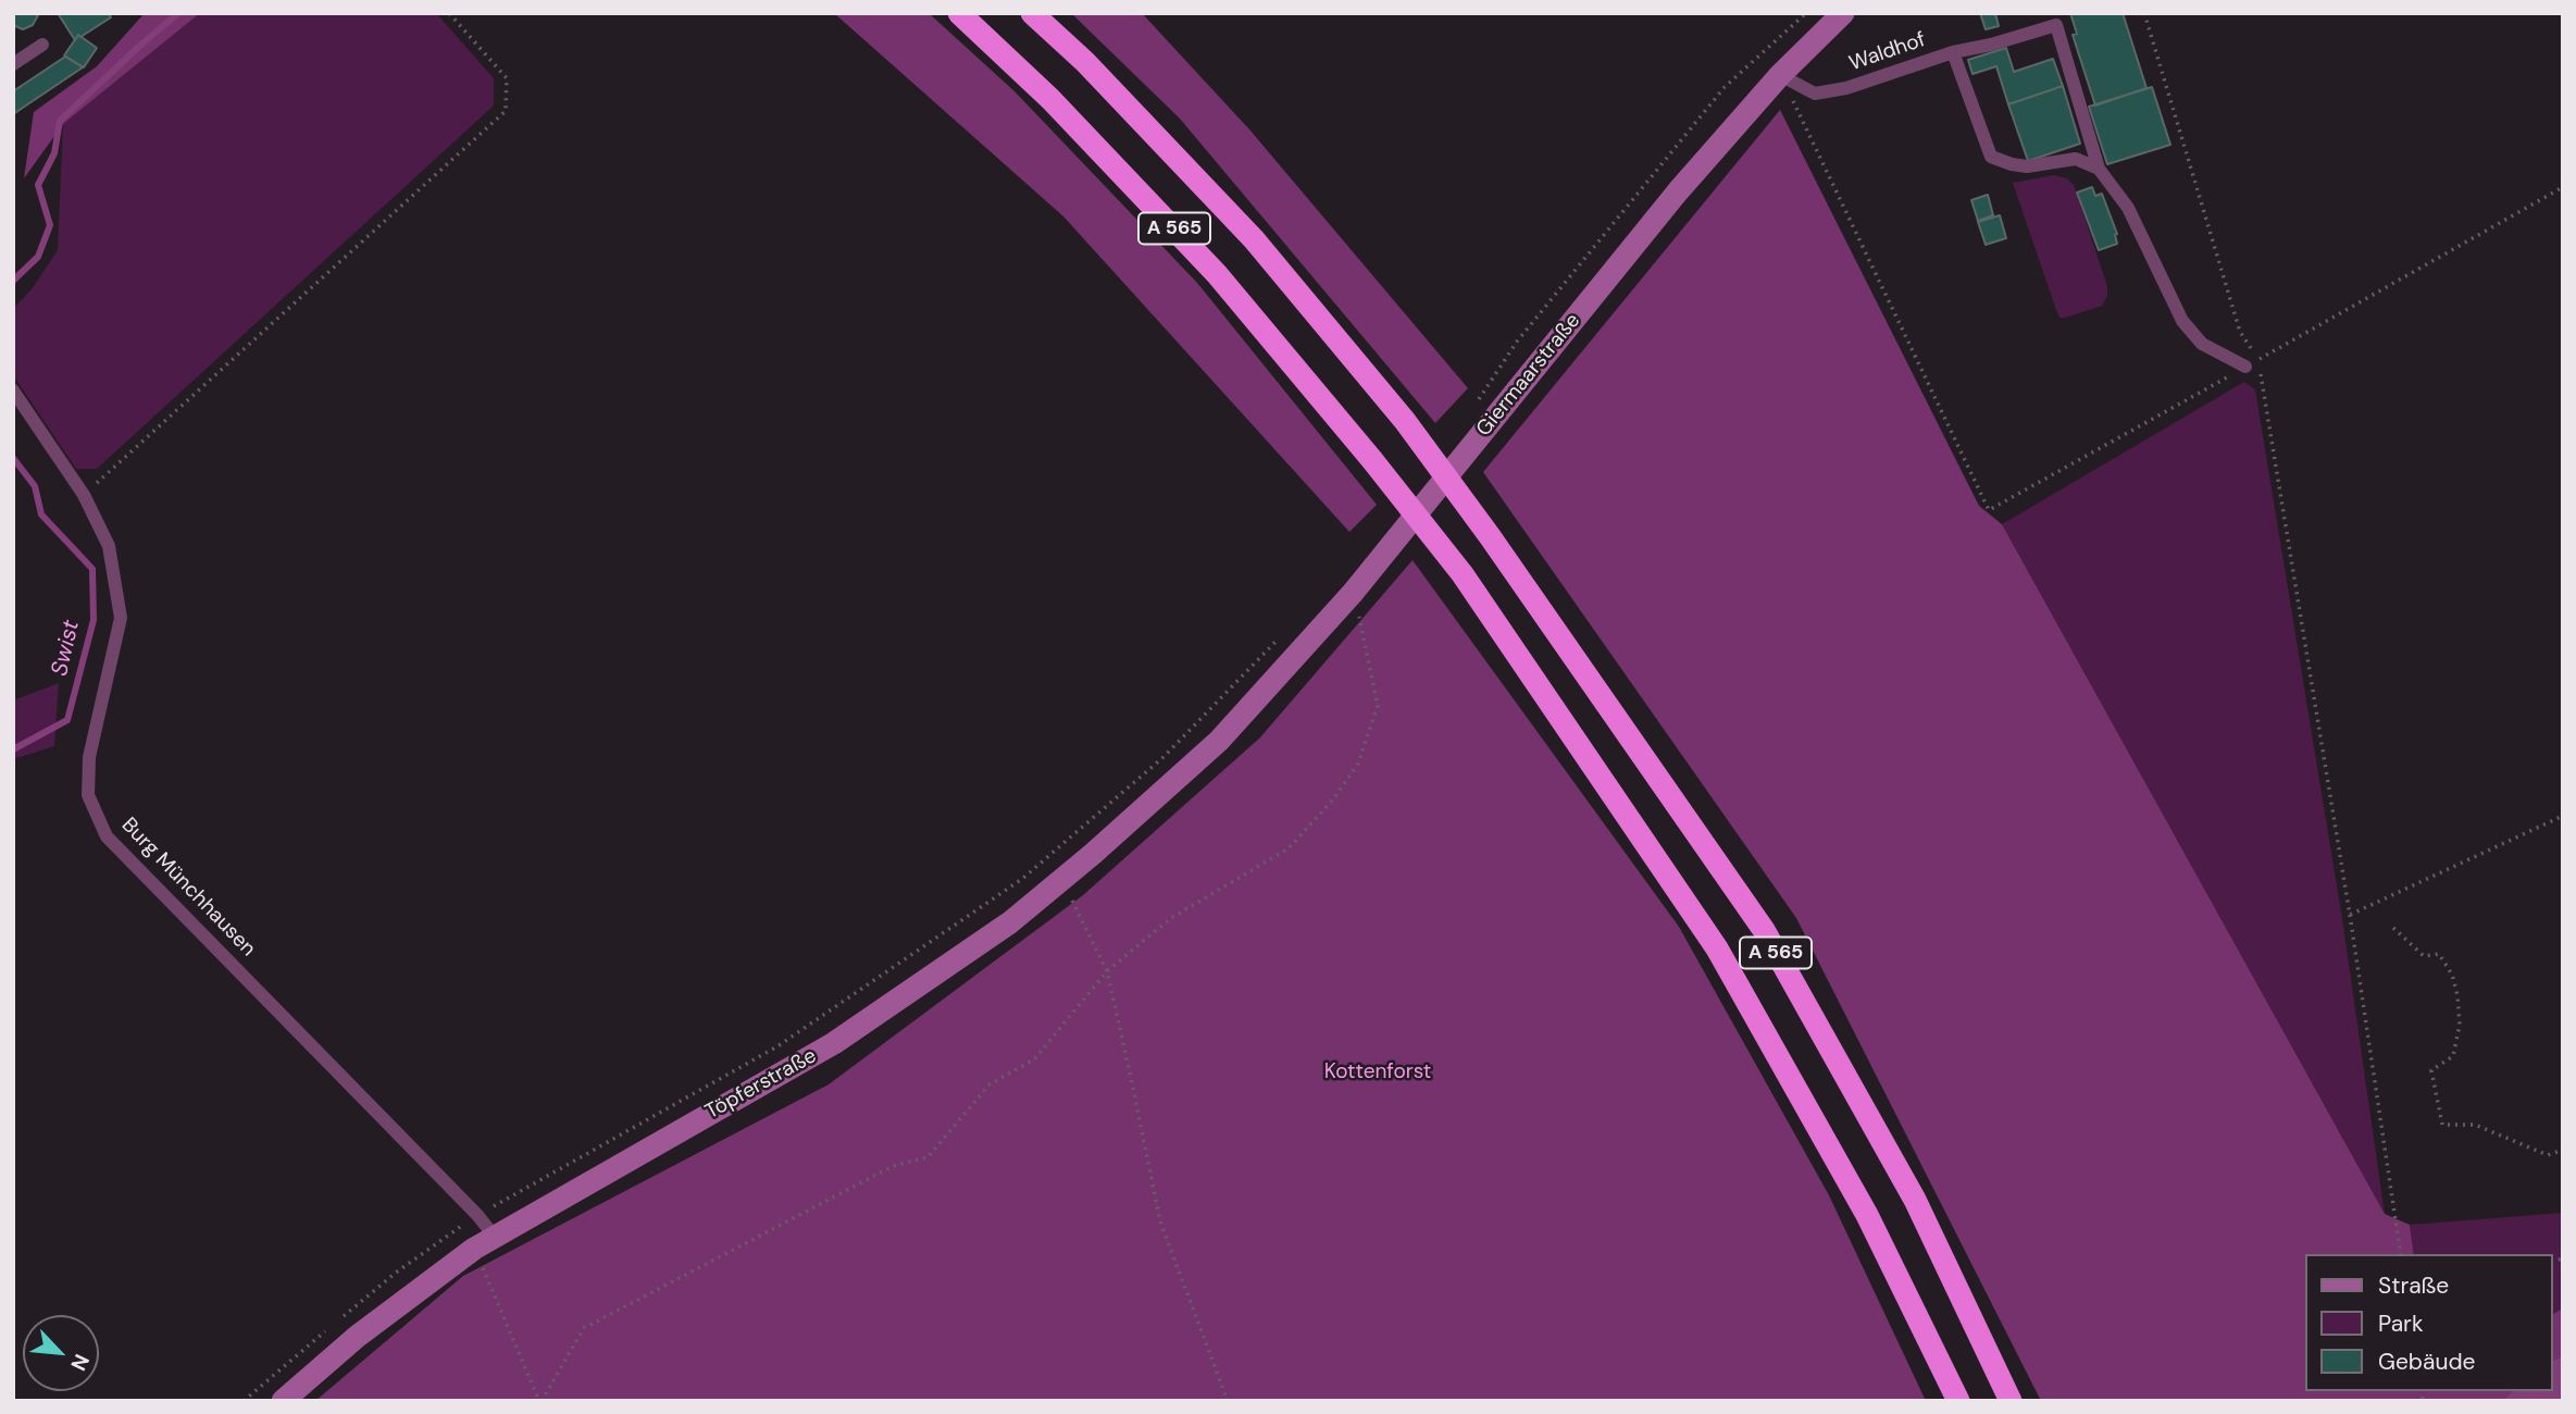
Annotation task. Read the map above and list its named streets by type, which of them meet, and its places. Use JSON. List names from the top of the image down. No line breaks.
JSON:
{"streets":{"highway":["A 565"],"main road":["Giermaarstraße","Töpferstraße"],"lane":["Waldhof","Burg Münchhausen"]},"crossings":[["Waldhof","Giermaarstraße"],["Giermaarstraße","Töpferstraße"],["Burg Münchhausen","Töpferstraße"]],"water":["Swist"],"parks":["Kottenforst"],"legend":["Straße","Park","Gebäude"],"north":"bottom right"}
